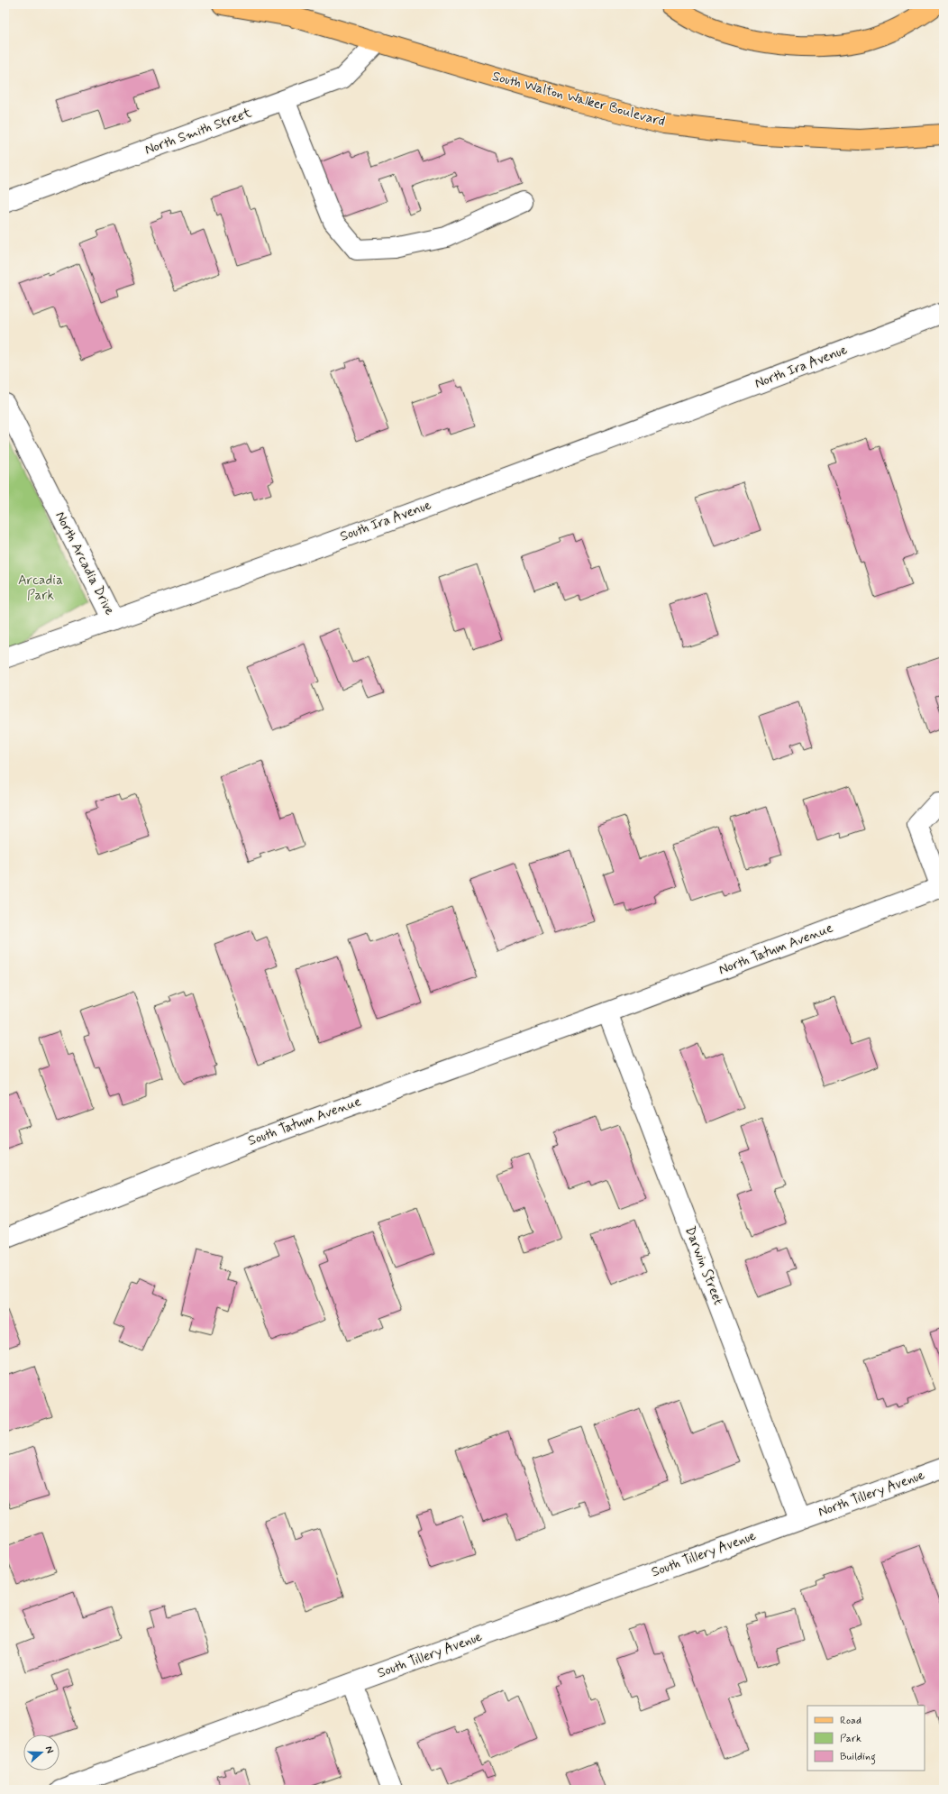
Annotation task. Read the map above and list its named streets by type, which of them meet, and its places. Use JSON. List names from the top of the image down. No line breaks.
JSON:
{"streets":{"main road":["South Walton Walker Boulevard"],"street":["North Smith Street","North Ira Avenue","South Ira Avenue","North Arcadia Drive","North Tatum Avenue","South Tatum Avenue","Darwin Street","North Tillery Avenue","South Tillery Avenue"]},"crossings":[["South Walton Walker Boulevard","North Smith Street"],["North Ira Avenue","South Ira Avenue"],["South Ira Avenue","North Arcadia Drive"],["North Tatum Avenue","South Tatum Avenue"],["North Tatum Avenue","Darwin Street"],["South Tatum Avenue","Darwin Street"],["Darwin Street","North Tillery Avenue"],["Darwin Street","South Tillery Avenue"],["North Tillery Avenue","South Tillery Avenue"]],"parks":["Arcadia Park"],"legend":["Road","Park","Building"],"north":"right"}
